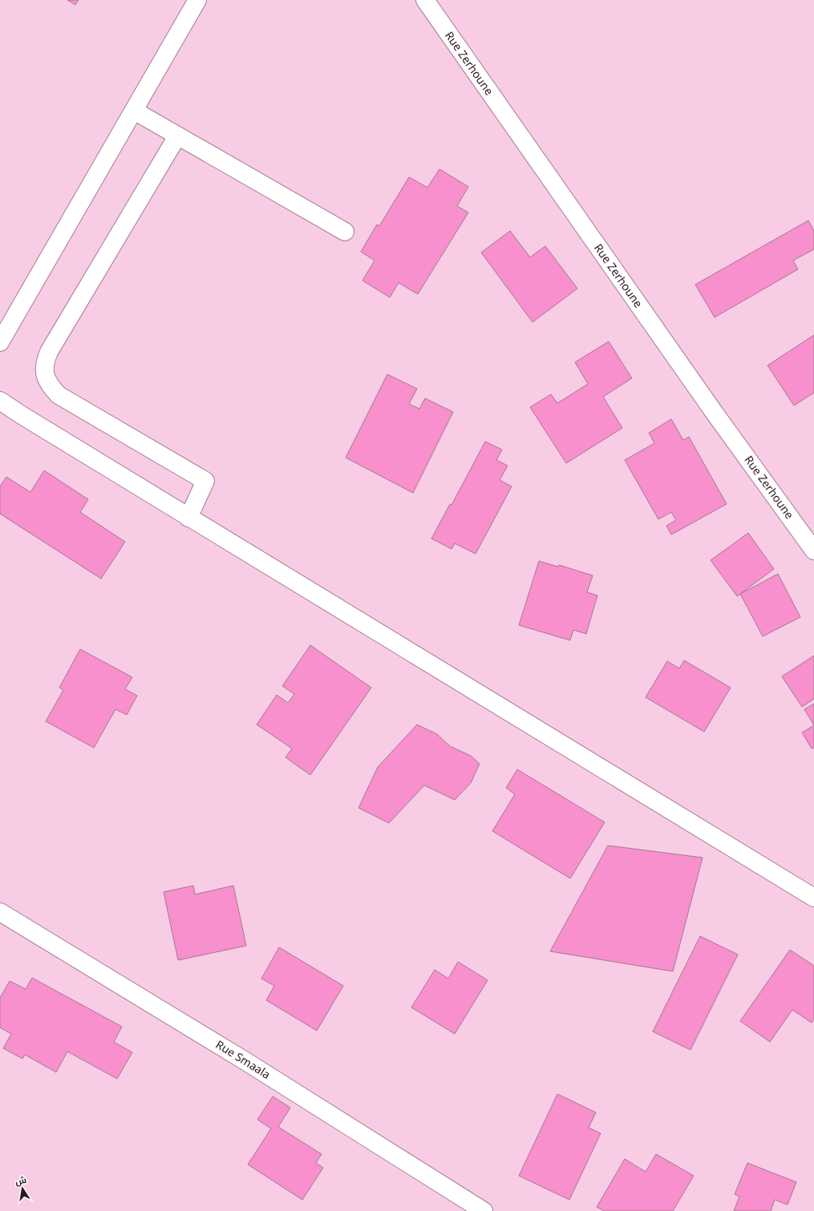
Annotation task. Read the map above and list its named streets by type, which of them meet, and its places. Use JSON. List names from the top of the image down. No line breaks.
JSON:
{"streets":{"street":["Rue Zerhoune","Rue Smaala"]},"north":"top"}
